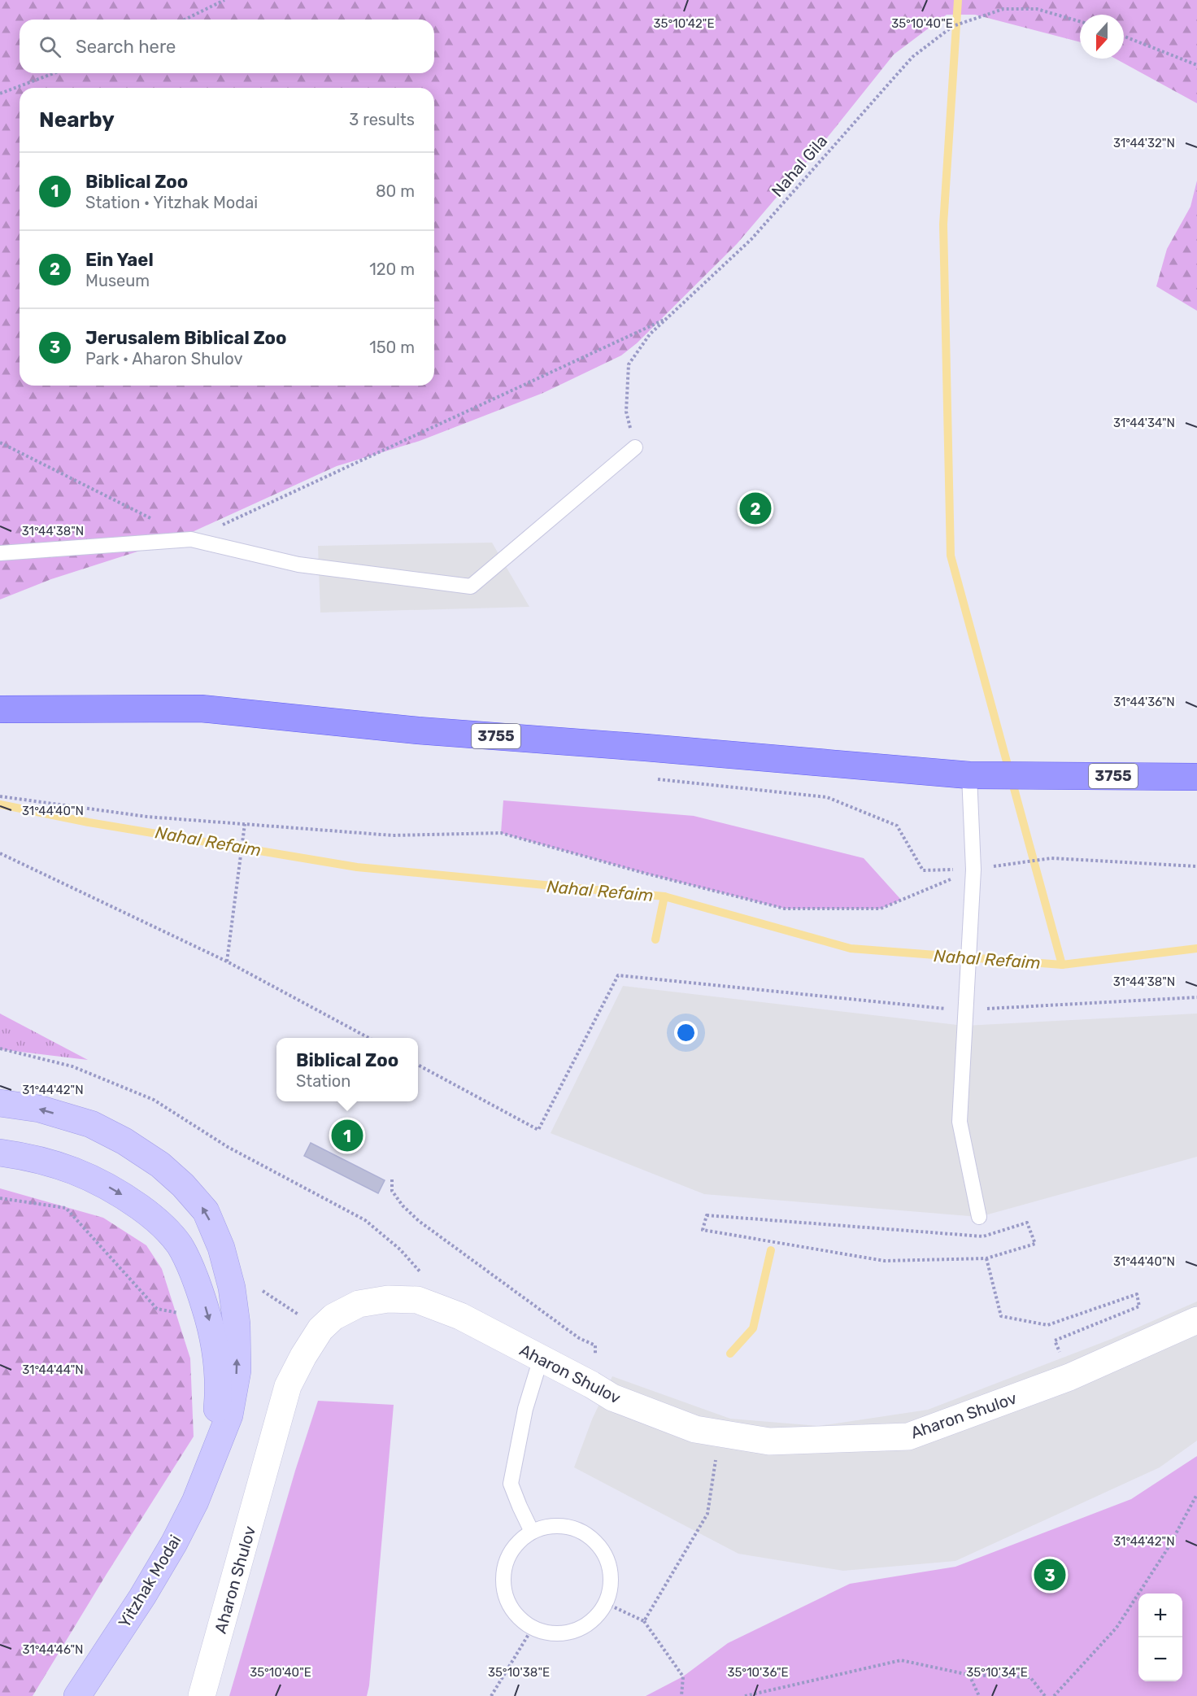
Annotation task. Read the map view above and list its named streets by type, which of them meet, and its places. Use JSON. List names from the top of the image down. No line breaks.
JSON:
{"streets":{"main road":["3755"],"street":["Aharon Shulov","Yitzhak Modai"],"path":["Nahal Gila"]},"water":["Nahal Refaim"],"north":"bottom","page":{"search":"Search here","heading":["Nearby","3 results"],"list":[{"mark":"1","name":"Biblical Zoo","note":"Station · Yitzhak Modai","value":"80 m"},{"mark":"2","name":"Ein Yael","note":"Museum","value":"120 m"},{"mark":"3","name":"Jerusalem Biblical Zoo","note":"Park · Aharon Shulov","value":"150 m"}],"pins":["2","1","3"],"popup":["Biblical Zoo","Station"],"map_buttons":["+","−"]},"coordinates":["35°10'42\"E","35°10'40\"E","31°44'32\"N","31°44'34\"N","31°44'38\"N","31°44'36\"N","31°44'40\"N","31°44'42\"N","31°44'44\"N","31°44'46\"N","35°10'38\"E","35°10'36\"E","35°10'34\"E"]}
